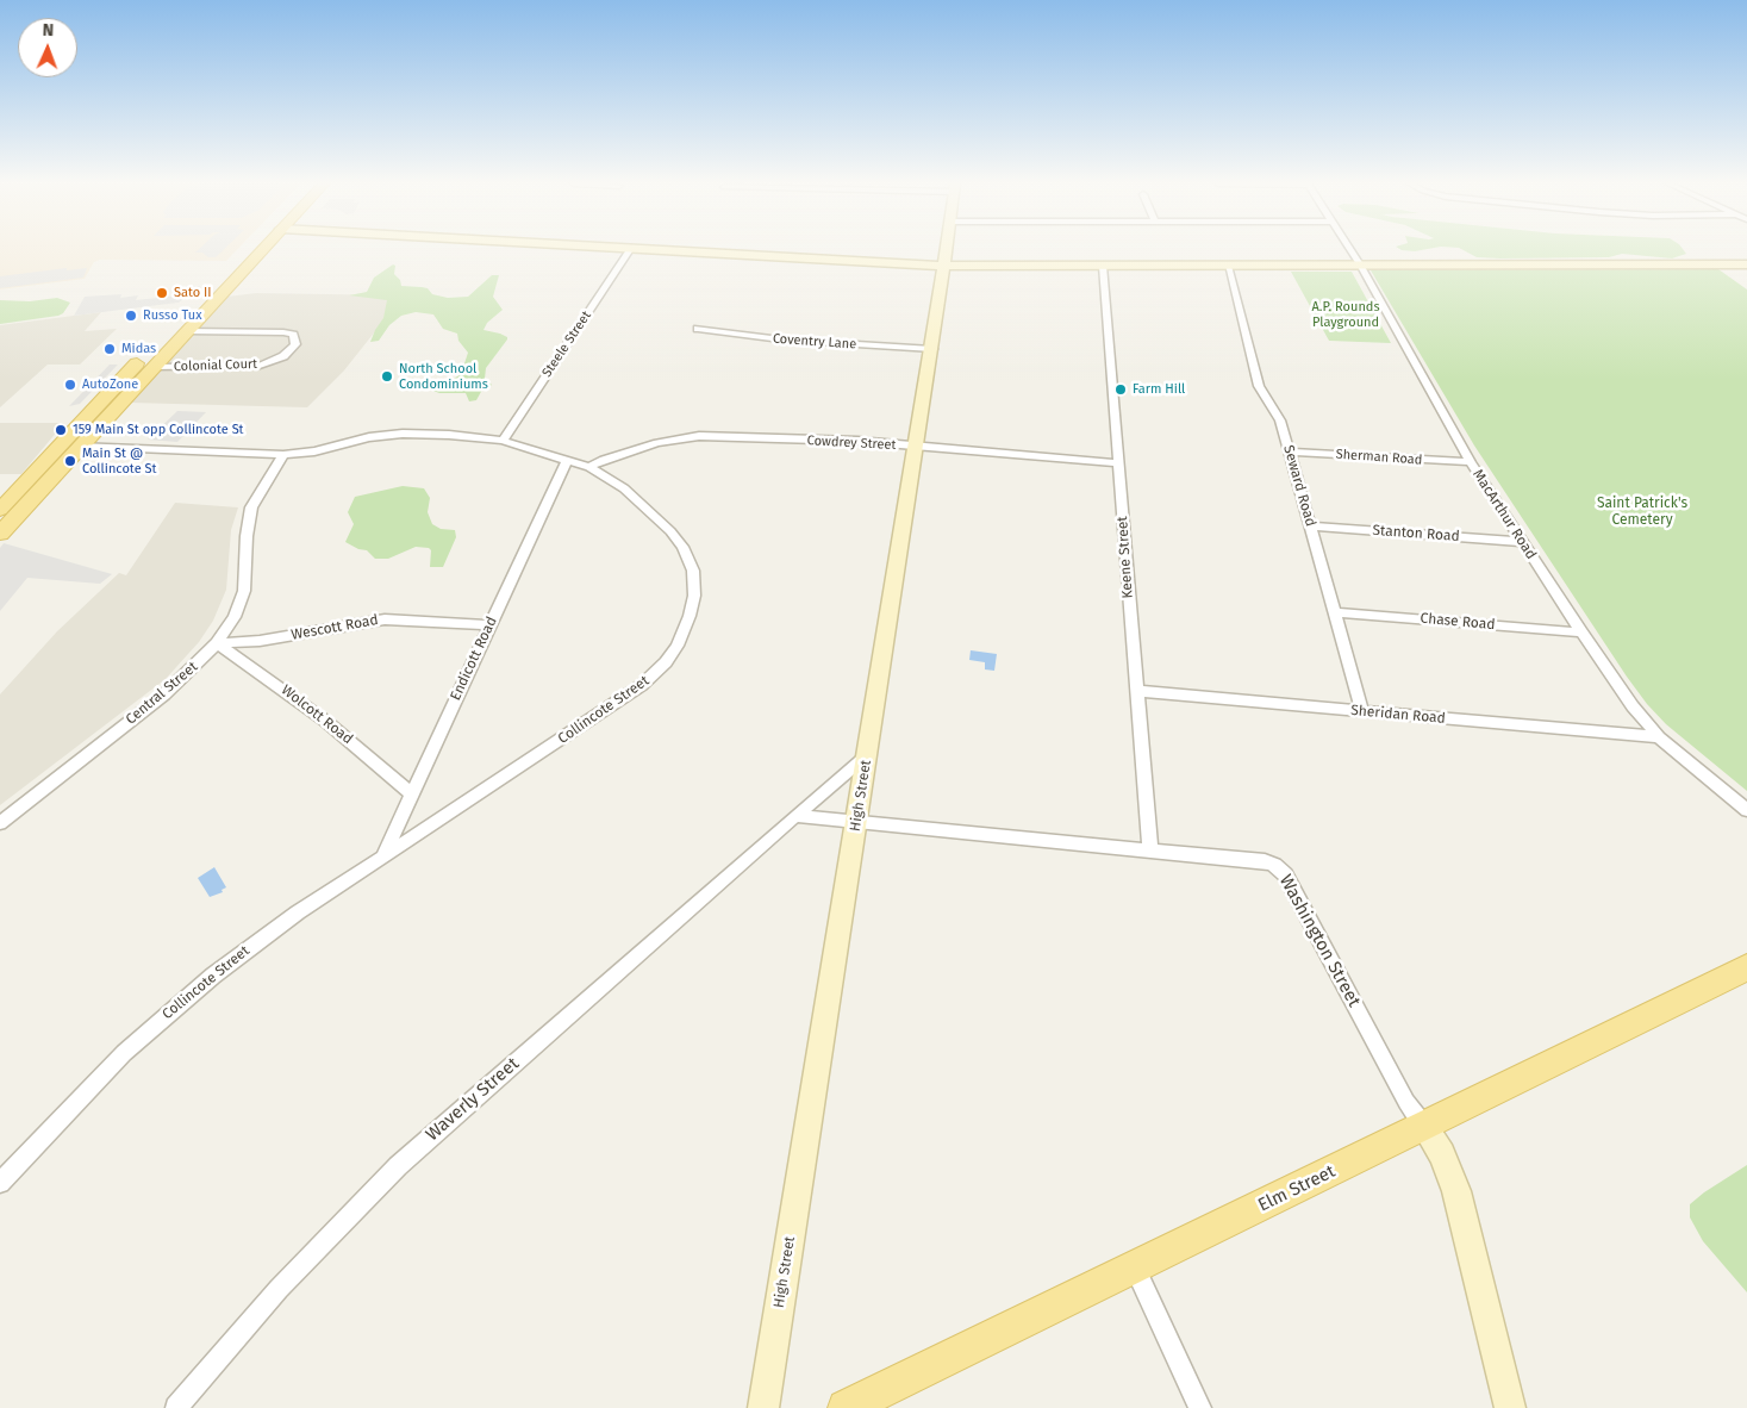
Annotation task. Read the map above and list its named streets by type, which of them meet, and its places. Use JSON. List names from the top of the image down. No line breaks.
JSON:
{"streets":{"main road":["High Street","Washington Street","Elm Street"],"street":["Coventry Lane","Steele Street","Colonial Court","Cowdrey Street","Sherman Road","Seward Road","MacArthur Road","Stanton Road","Keene Street","Chase Road","Wescott Road","Endicott Road","Central Street","Collincote Street","Wolcott Road","Sheridan Road","Waverly Street"]},"crossings":[["Coventry Lane","High Street"],["Steele Street","Collincote Street"],["Cowdrey Street","Keene Street"],["Cowdrey Street","Collincote Street"],["Cowdrey Street","High Street"],["Sherman Road","Seward Road"],["Sherman Road","MacArthur Road"],["Seward Road","Stanton Road"],["Seward Road","Chase Road"],["Seward Road","Sheridan Road"],["MacArthur Road","Stanton Road"],["MacArthur Road","Chase Road"],["MacArthur Road","Sheridan Road"],["Keene Street","Sheridan Road"],["Keene Street","Washington Street"],["Wescott Road","Endicott Road"],["Wescott Road","Central Street"],["Wescott Road","Wolcott Road"],["Endicott Road","Collincote Street"],["Endicott Road","Wolcott Road"],["Central Street","Collincote Street"],["Central Street","Wolcott Road"],["High Street","Washington Street"],["High Street","Waverly Street"],["Washington Street","Elm Street"]],"parks":["A.P. Rounds Playground","Saint Patrick's Cemetery"],"places":["Sato II","Russo Tux","Midas","North School Condominiums","AutoZone","Farm Hill","159 Main St opp Collincote St","Main St @ Collincote St"],"north":"top"}
